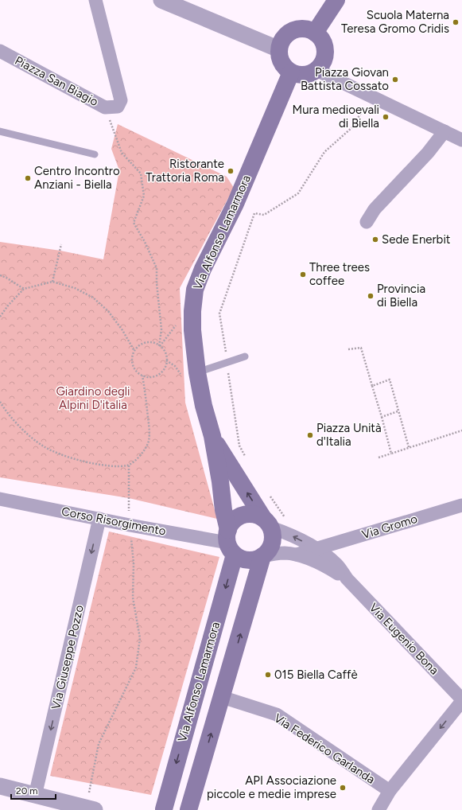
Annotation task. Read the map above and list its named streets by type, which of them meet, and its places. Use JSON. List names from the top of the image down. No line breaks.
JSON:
{"streets":{"main road":["Via Alfonso Lamarmora"],"street":["Piazza San Biagio","Corso Risorgimento","Via Gromo","Via Eugenio Bona","Via Giuseppe Pozzo","Via Federico Garlanda"]},"crossings":[["Via Alfonso Lamarmora","Corso Risorgimento"],["Via Alfonso Lamarmora","Via Eugenio Bona"],["Via Alfonso Lamarmora","Via Federico Garlanda"],["Corso Risorgimento","Via Eugenio Bona"],["Corso Risorgimento","Via Giuseppe Pozzo"],["Via Gromo","Via Eugenio Bona"]],"one_way":["Via Giuseppe Pozzo"],"parks":["Giardino degli Alpini D'italia"],"places":["Scuola Materna Teresa Gromo Cridis","Piazza Giovan Battista Cossato","Mura medioevali di Biella","Ristorante Trattoria Roma","Centro Incontro Anziani - Biella","Sede Enerbit","Three trees coffee","Provincia di Biella","Piazza Unità d'Italia","015 Biella Caffè","API Associazione piccole e medie imprese"],"scale_bar":"20 m"}
